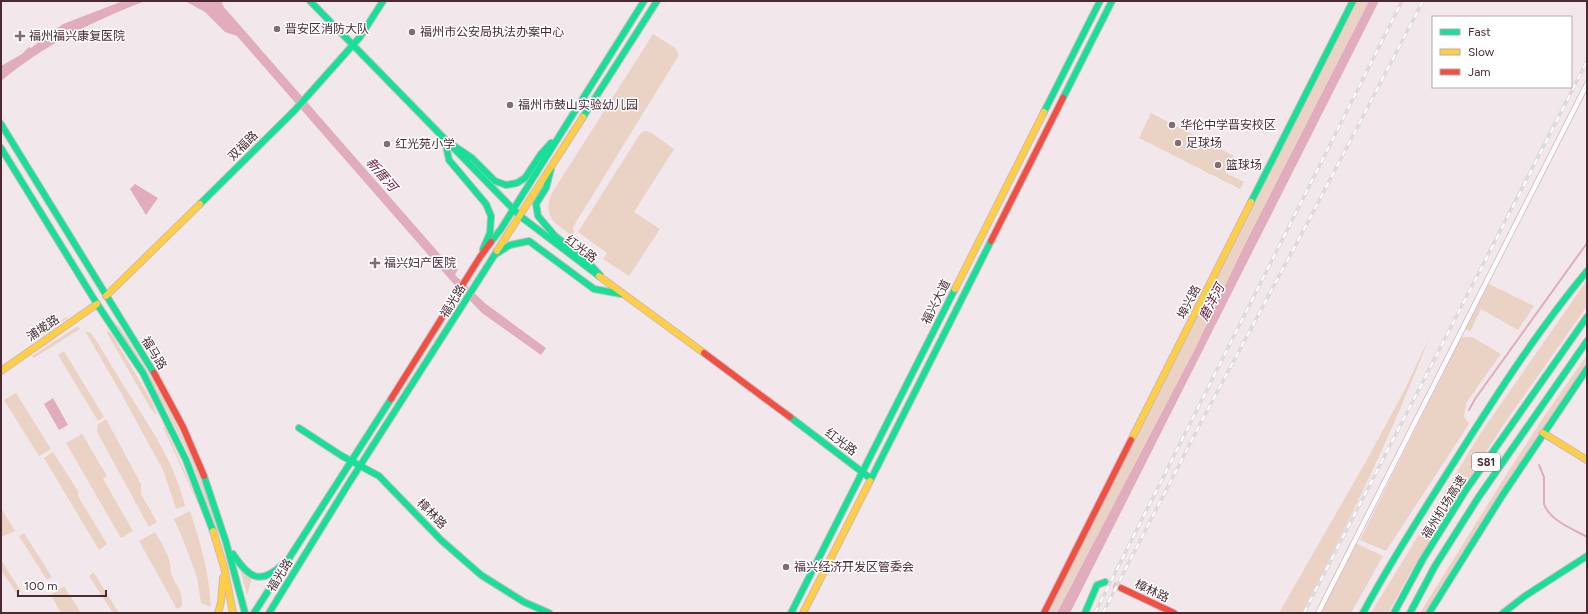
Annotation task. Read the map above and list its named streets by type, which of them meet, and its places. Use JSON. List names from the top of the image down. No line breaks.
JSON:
{"streets":{"main road":["双福路","红光路","福光路","福兴大道","埠兴路","浦墘路","福马路","S81","福州机场高速","樟林路"]},"crossings":[["双福路","红光路"],["双福路","福马路"],["红光路","福光路"],["红光路","福兴大道"],["福光路","樟林路"],["浦墘路","福马路"]],"water":["新厝河","磨洋河"],"places":{"other":["晋安区消防大队","福州市公安局执法办案中心","福州市鼓山实验幼儿园","华伦中学晋安校区","足球场","红光苑小学","篮球场","福兴经济开发区管委会"],"health":["福州福兴康复医院","福兴妇产医院"]},"legend":["Fast","Slow","Jam"],"scale_bar":"100 m"}
